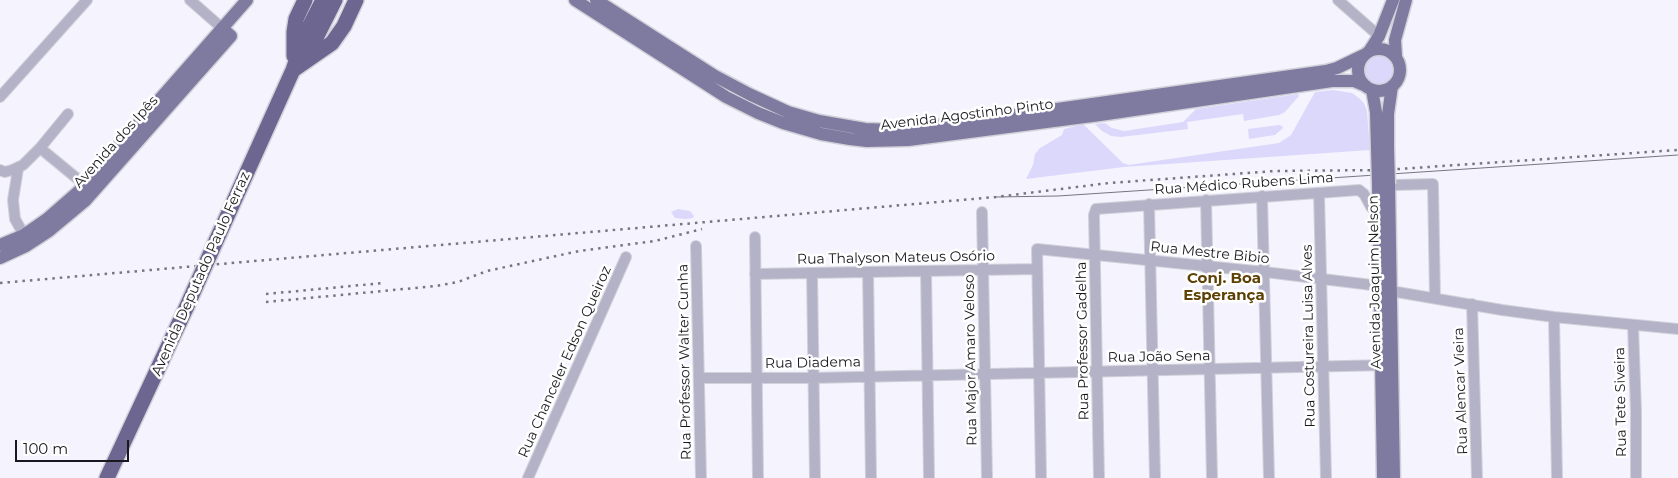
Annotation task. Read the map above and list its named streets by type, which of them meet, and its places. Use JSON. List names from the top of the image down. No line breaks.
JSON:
{"streets":{"highway":["Avenida Deputado Paulo Ferraz"],"main road":["Avenida Agostinho Pinto","Avenida dos Ipês","Avenida Joaquim Nelson"],"street":["Rua Médico Rubens Lima","Rua Mestre Bibio","Rua Thalyson Mateus Osório","Rua Costureira Luisa Alves","Rua Professor Gadelha","Rua João Sena","Rua Major Amaro Veloso","Rua Chanceler Edson Queiroz","Rua Professor Walter Cunha","Rua Diadema","Rua Alencar Vieira","Rua Tete Siveira"]},"crossings":[["Avenida Agostinho Pinto","Avenida Joaquim Nelson"],["Rua Médico Rubens Lima","Avenida Joaquim Nelson"],["Rua Médico Rubens Lima","Rua Costureira Luisa Alves"],["Rua Médico Rubens Lima","Rua Professor Gadelha"],["Rua Mestre Bibio","Rua Thalyson Mateus Osório"],["Rua Mestre Bibio","Avenida Joaquim Nelson"],["Rua Mestre Bibio","Rua Costureira Luisa Alves"],["Rua Mestre Bibio","Rua Professor Gadelha"],["Rua Mestre Bibio","Rua Alencar Vieira"],["Rua Mestre Bibio","Rua Tete Siveira"],["Rua Thalyson Mateus Osório","Rua Major Amaro Veloso"],["Avenida Joaquim Nelson","Rua João Sena"],["Rua Costureira Luisa Alves","Rua João Sena"],["Rua Professor Gadelha","Rua João Sena"],["Rua João Sena","Rua Major Amaro Veloso"],["Rua João Sena","Rua Diadema"],["Rua Professor Walter Cunha","Rua Diadema"]],"districts":["Conj. Boa Esperança"],"scale_bar":"100 m"}
